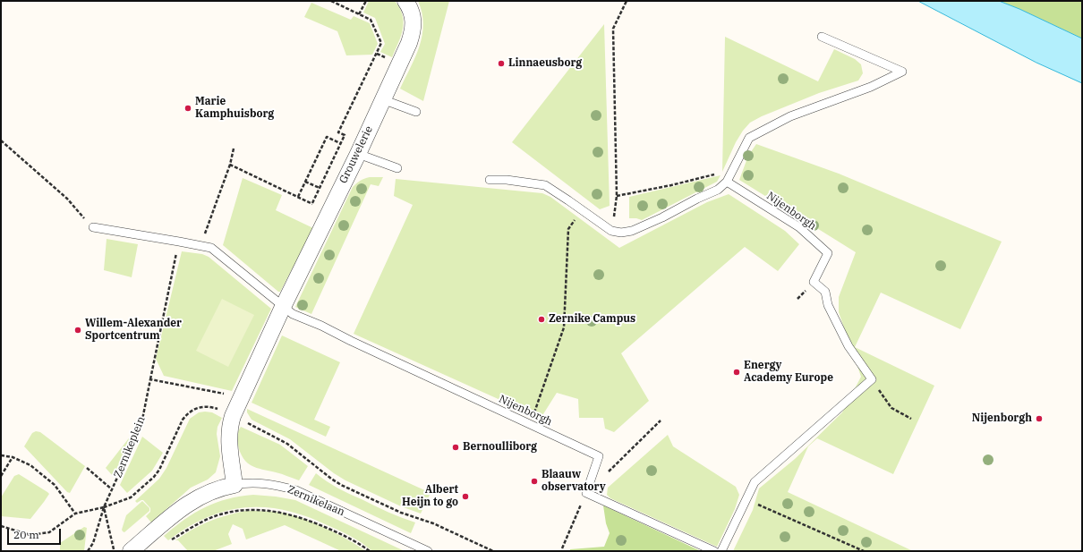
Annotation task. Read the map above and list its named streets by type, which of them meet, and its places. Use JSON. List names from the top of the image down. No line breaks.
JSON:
{"streets":{"street":["Grouwelerie","Zernikelaan"],"lane":["Nijenborgh"],"path":["Zernikeplein"]},"crossings":[["Grouwelerie","Nijenborgh"],["Nijenborgh","Zernikeplein"]],"places":["Linnaeusborg","Marie Kamphuisborg","Zernike Campus","Willem-Alexander Sportcentrum","Energy Academy Europe","Nijenborgh","Bernoulliborg","Blaauw observatory","Albert Heijn to go"],"scale_bar":"20 m"}
